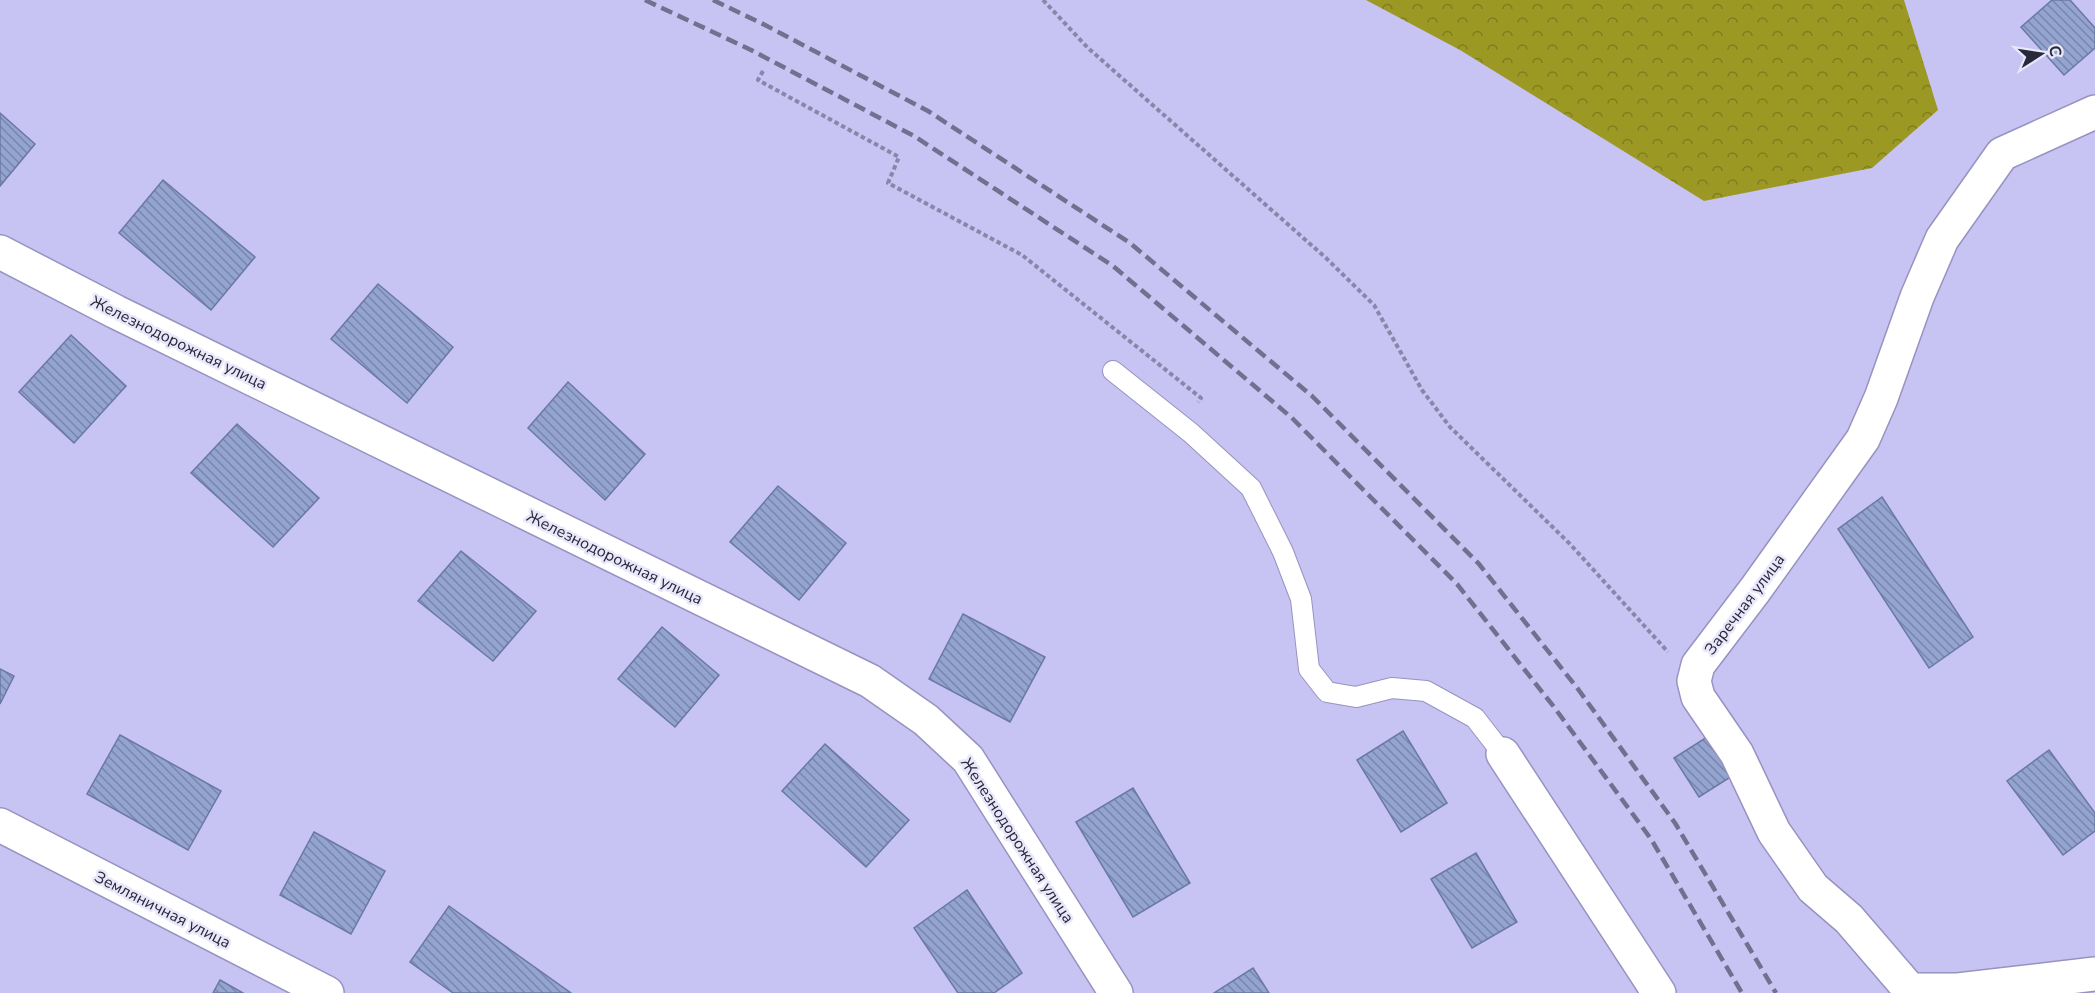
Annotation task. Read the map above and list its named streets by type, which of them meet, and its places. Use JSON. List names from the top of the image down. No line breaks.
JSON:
{"streets":{"street":["Железнодорожная улица","Заречная улица","Земляничная улица"]},"north":"right"}
